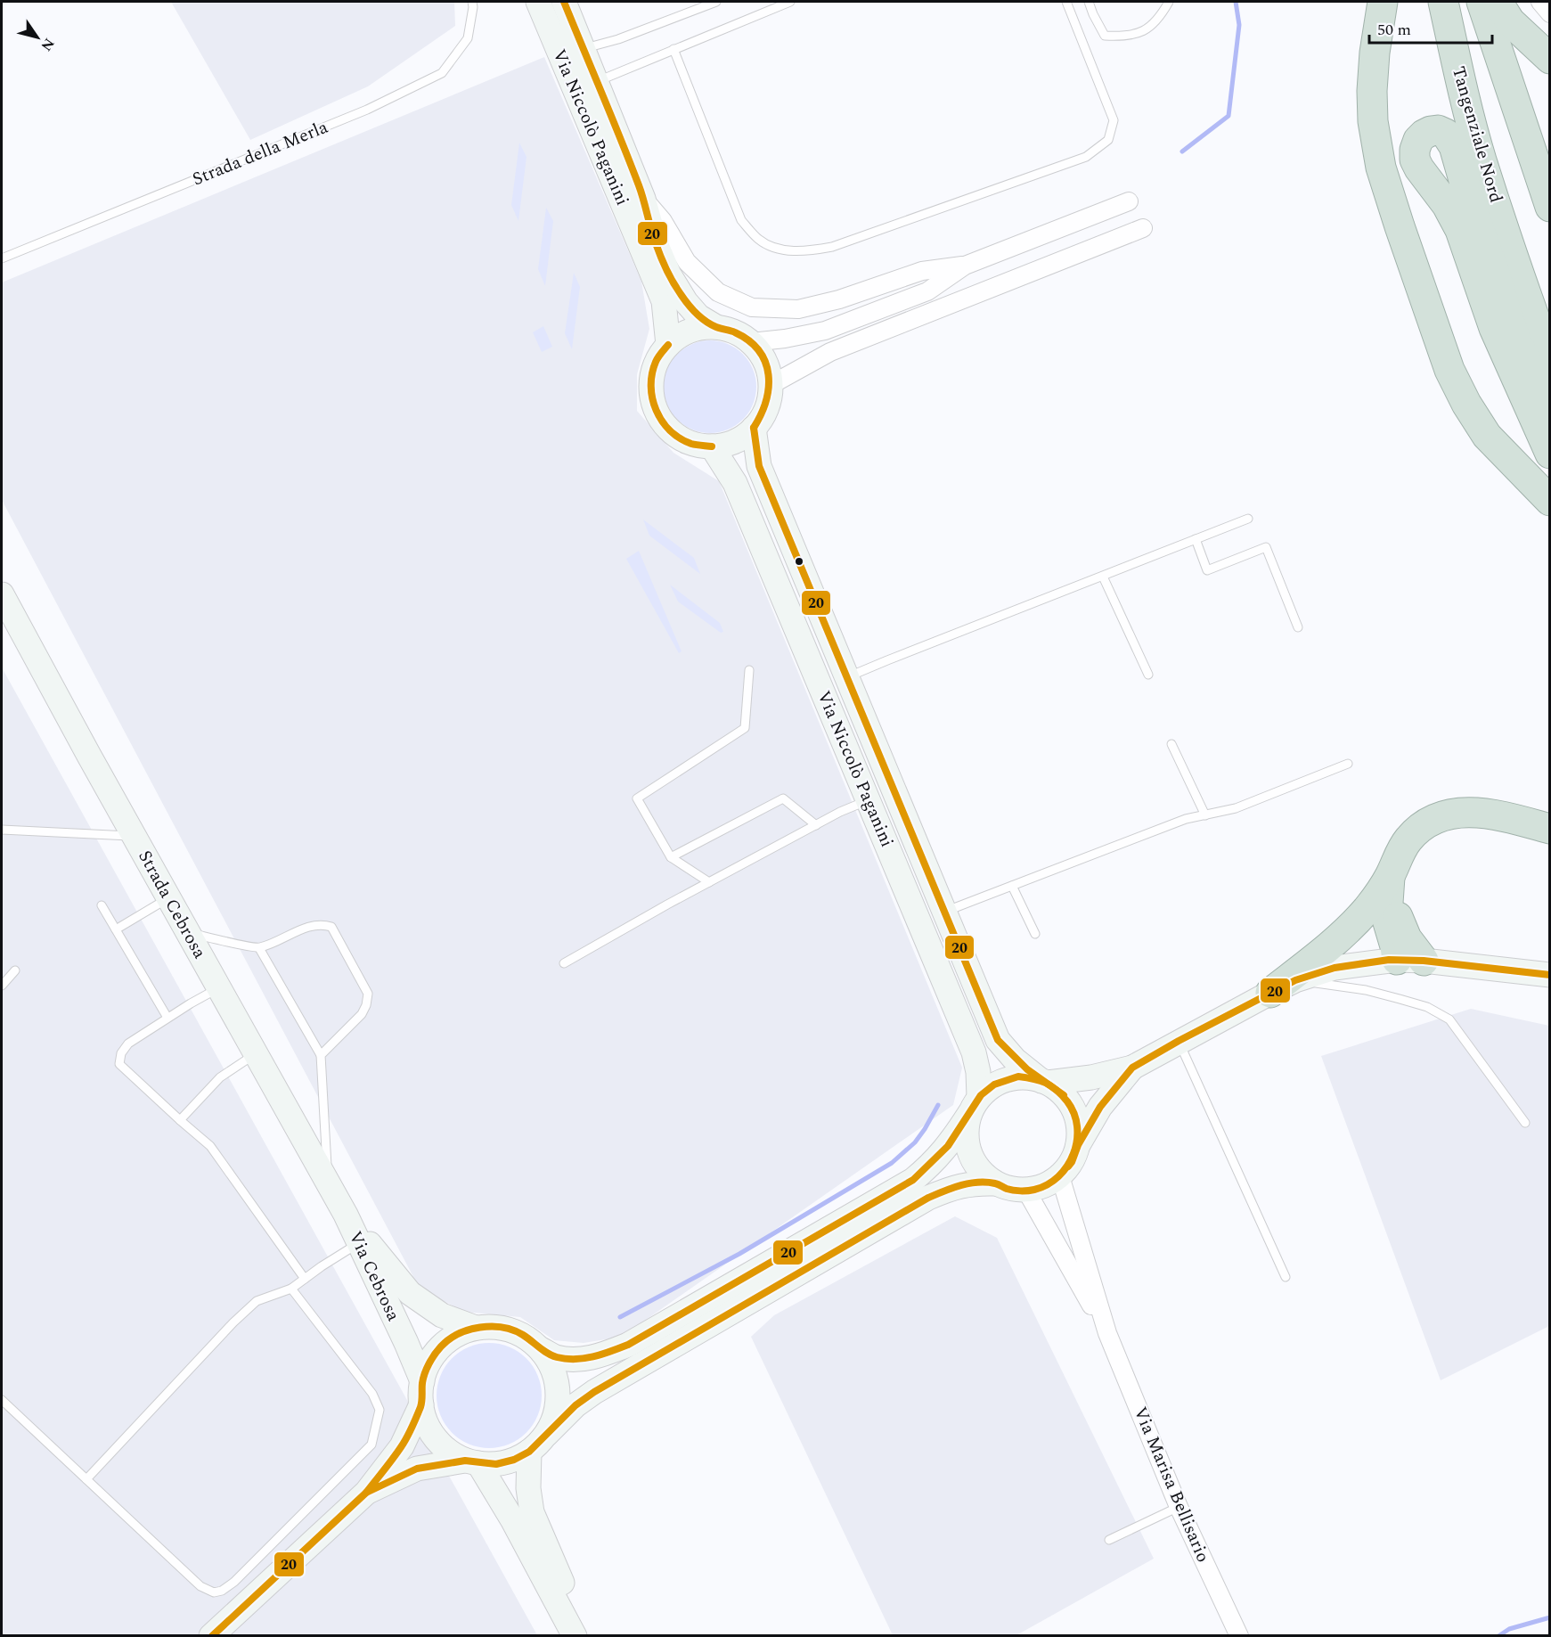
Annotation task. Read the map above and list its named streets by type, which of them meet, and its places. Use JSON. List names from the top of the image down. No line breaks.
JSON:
{"streets":{"highway":["Tangenziale Nord"],"street":["Via Niccolò Paganini","Strada Cebrosa","Via Cebrosa","Via Marisa Bellisario"],"lane":["Strada della Merla"]},"crossings":[["Via Niccolò Paganini","Via Marisa Bellisario"],["Strada Cebrosa","Via Cebrosa"]],"lines":["transit line 20"],"scale_bar":"50 m","north":"bottom right"}
